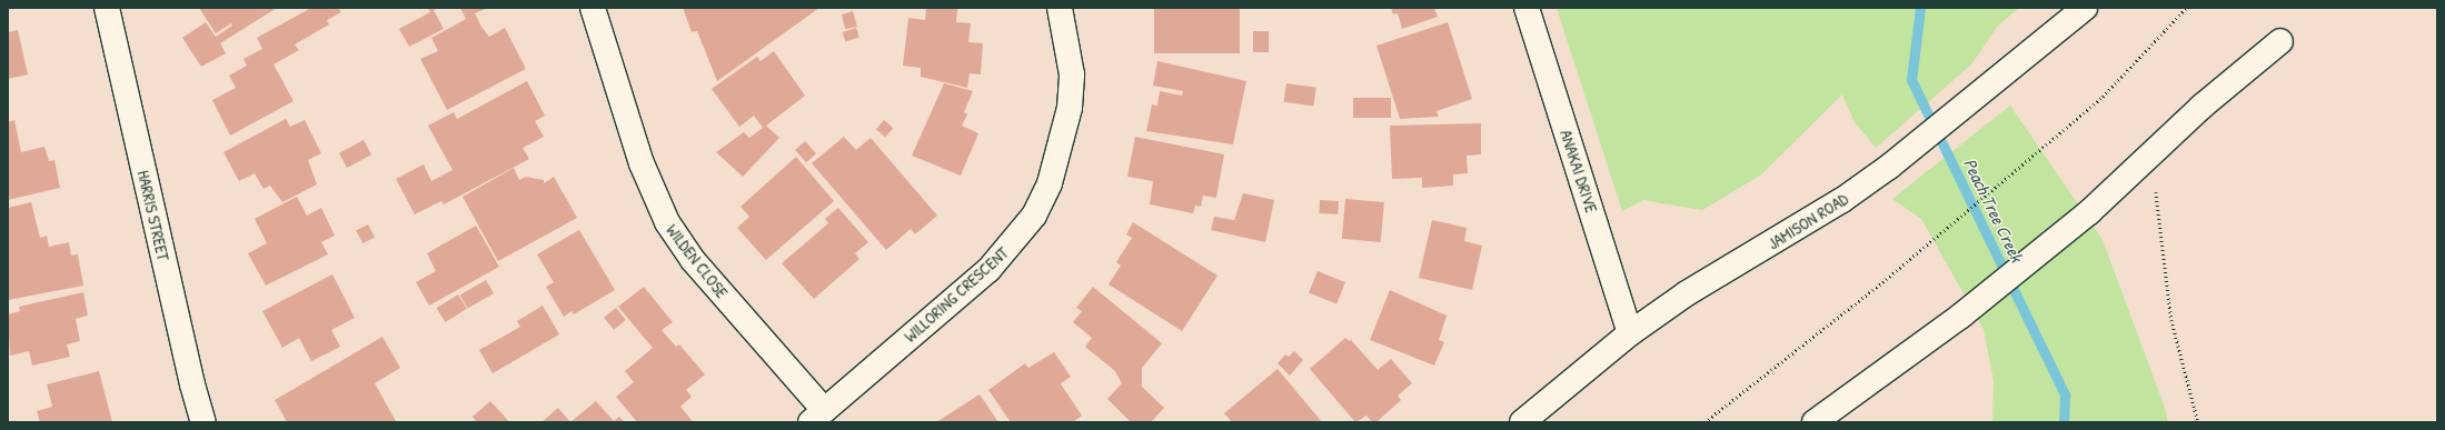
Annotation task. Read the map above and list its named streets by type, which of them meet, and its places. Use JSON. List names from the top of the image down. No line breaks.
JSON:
{"streets":{"street":["ANAKAI DRIVE","HARRIS STREET","JAMISON ROAD","WILDEN CLOSE","WILLORING CRESCENT"]},"crossings":[["ANAKAI DRIVE","JAMISON ROAD"],["WILDEN CLOSE","WILLORING CRESCENT"]],"water":["Peach Tree Creek"]}
